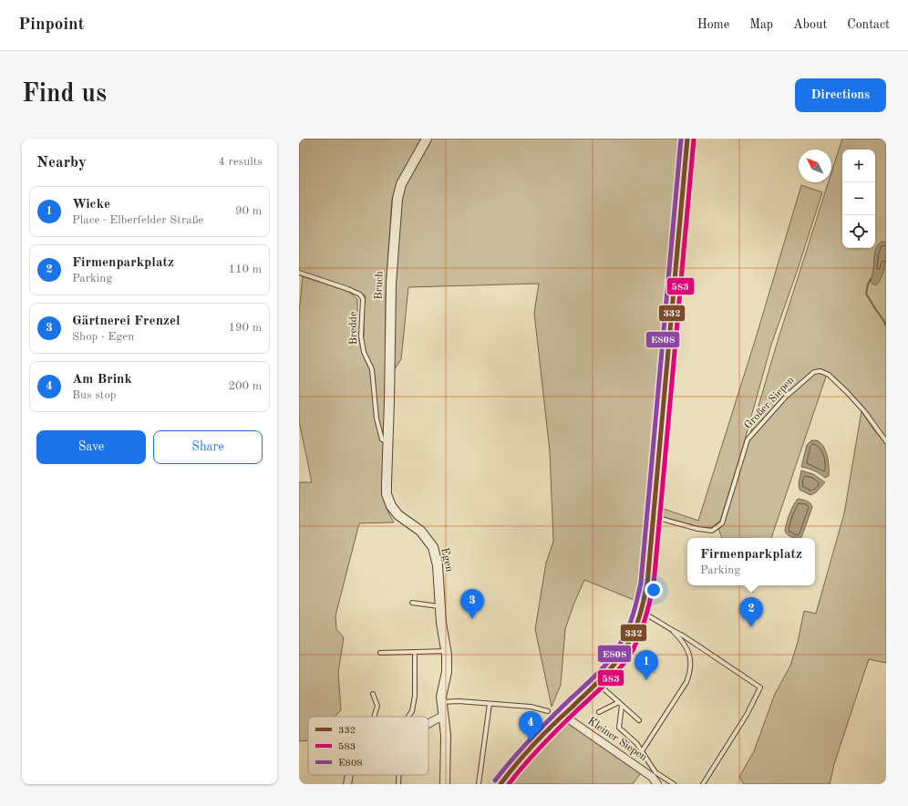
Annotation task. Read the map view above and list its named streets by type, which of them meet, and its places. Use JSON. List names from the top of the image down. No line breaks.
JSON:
{"streets":{"street":["Bruch","Egen","Kleiner Siepen"],"lane":["Bredde","Großer Siepen"]},"crossings":[["Bruch","Bredde"],["Bruch","Egen"],["Bredde","Egen"]],"lines":["transit line 332","transit line E808","transit line 583"],"legend":["332","583","E808"],"north":"top left","page":{"header":"Pinpoint","nav":["Home","Map","About","Contact"],"buttons":["Directions",["Save","Share"]],"title":"Find us","heading":["Nearby","4 results"],"map_buttons":["+","−"],"list":[{"mark":"1","name":"Wicke","note":"Place · Elberfelder Straße","value":"90 m"},{"mark":"2","name":"Firmenparkplatz","note":"Parking","value":"110 m"},{"mark":"3","name":"Gärtnerei Frenzel","note":"Shop · Egen","value":"190 m"},{"mark":"4","name":"Am Brink","note":"Bus stop","value":"200 m"}],"popup":["Firmenparkplatz","Parking"],"pins":["3","2","1","4"]}}
